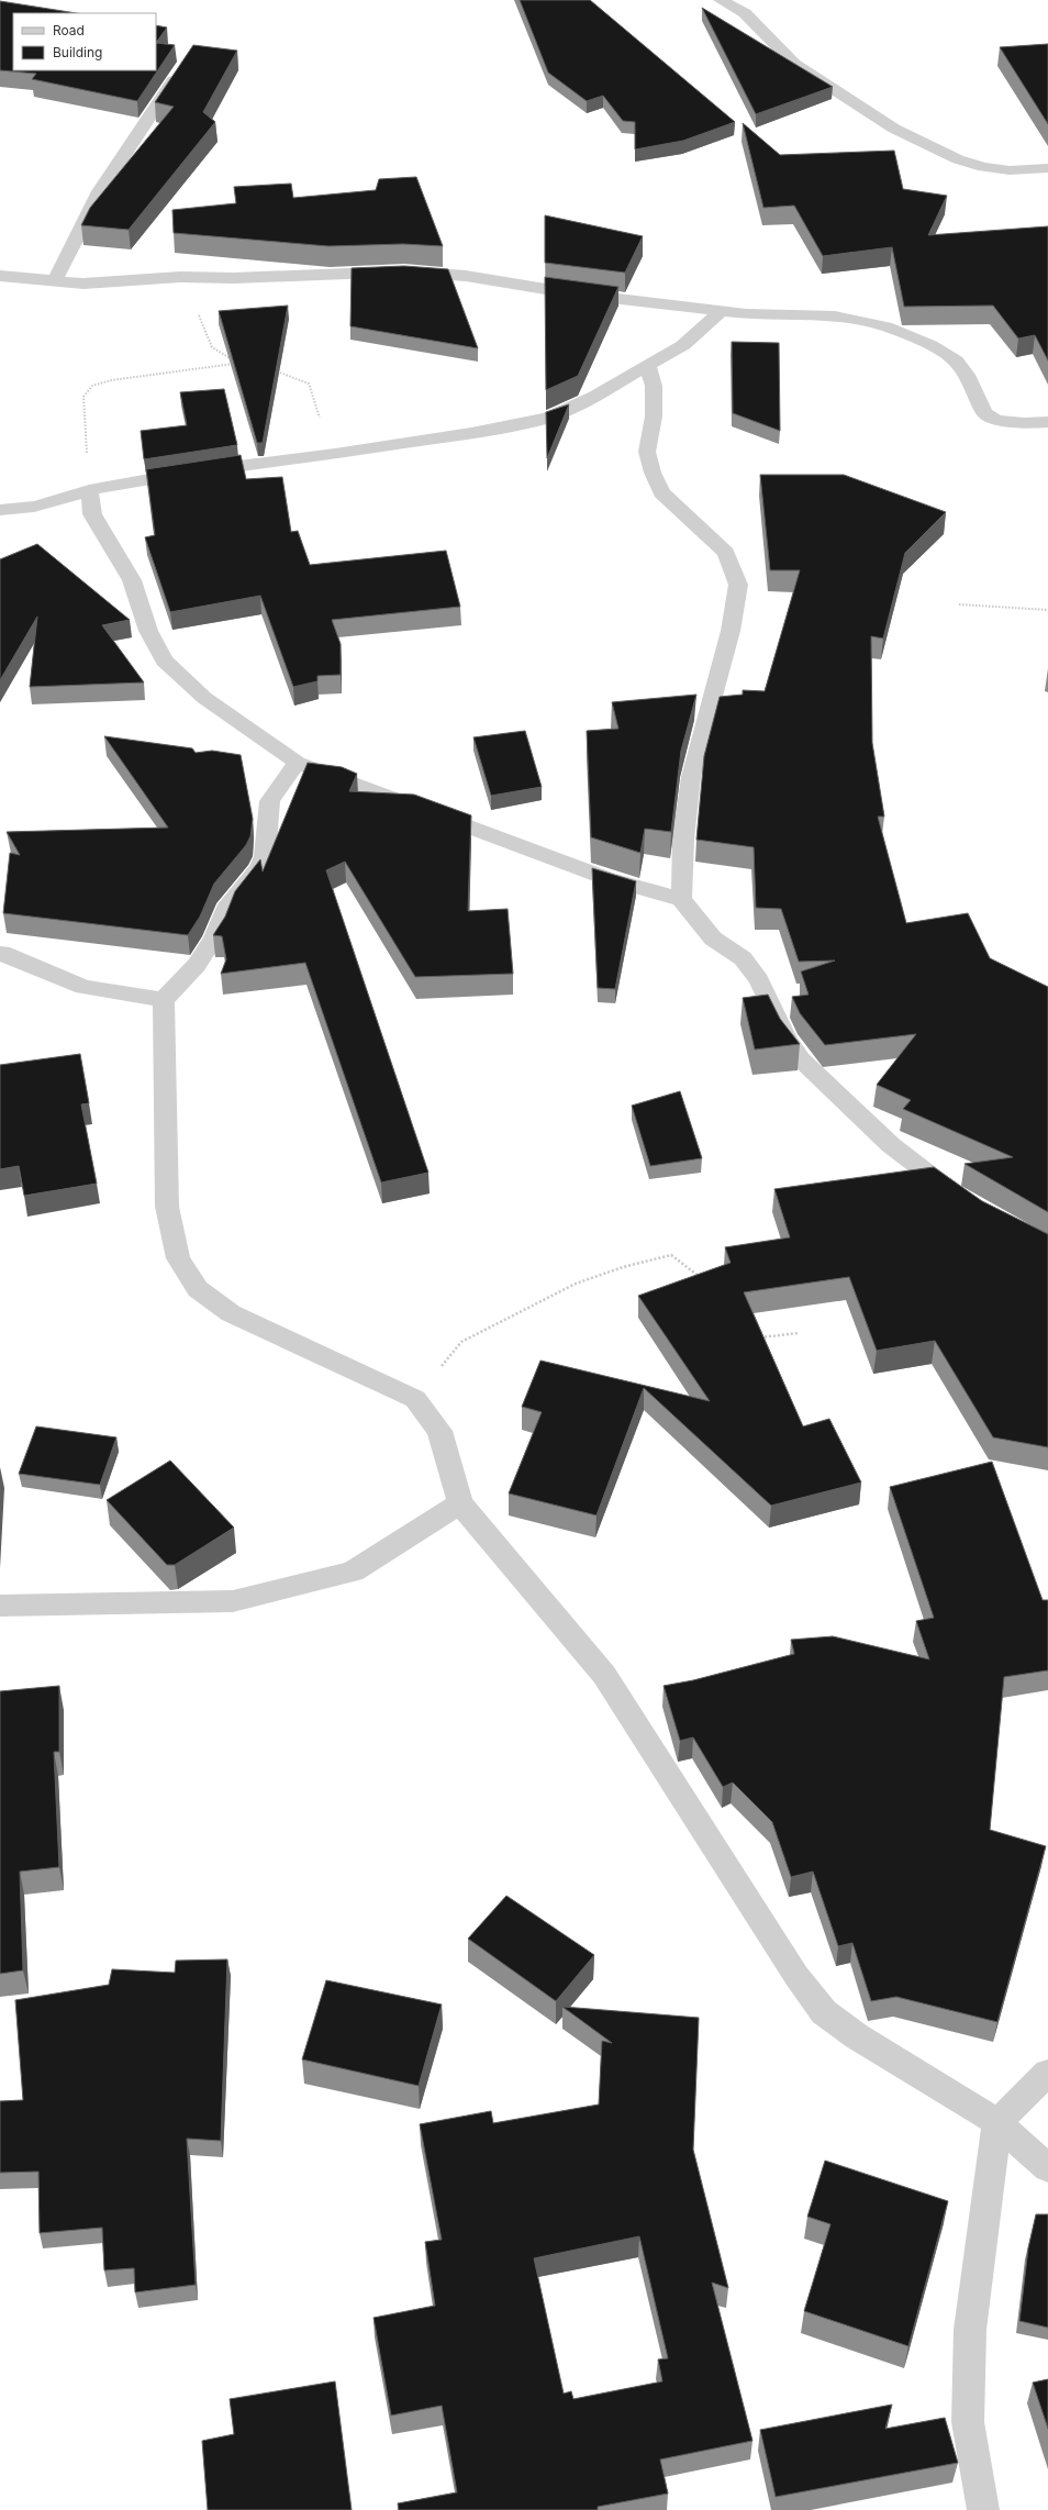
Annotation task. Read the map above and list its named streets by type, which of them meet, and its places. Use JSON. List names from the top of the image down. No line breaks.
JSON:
{"legend":["Road","Building"]}
